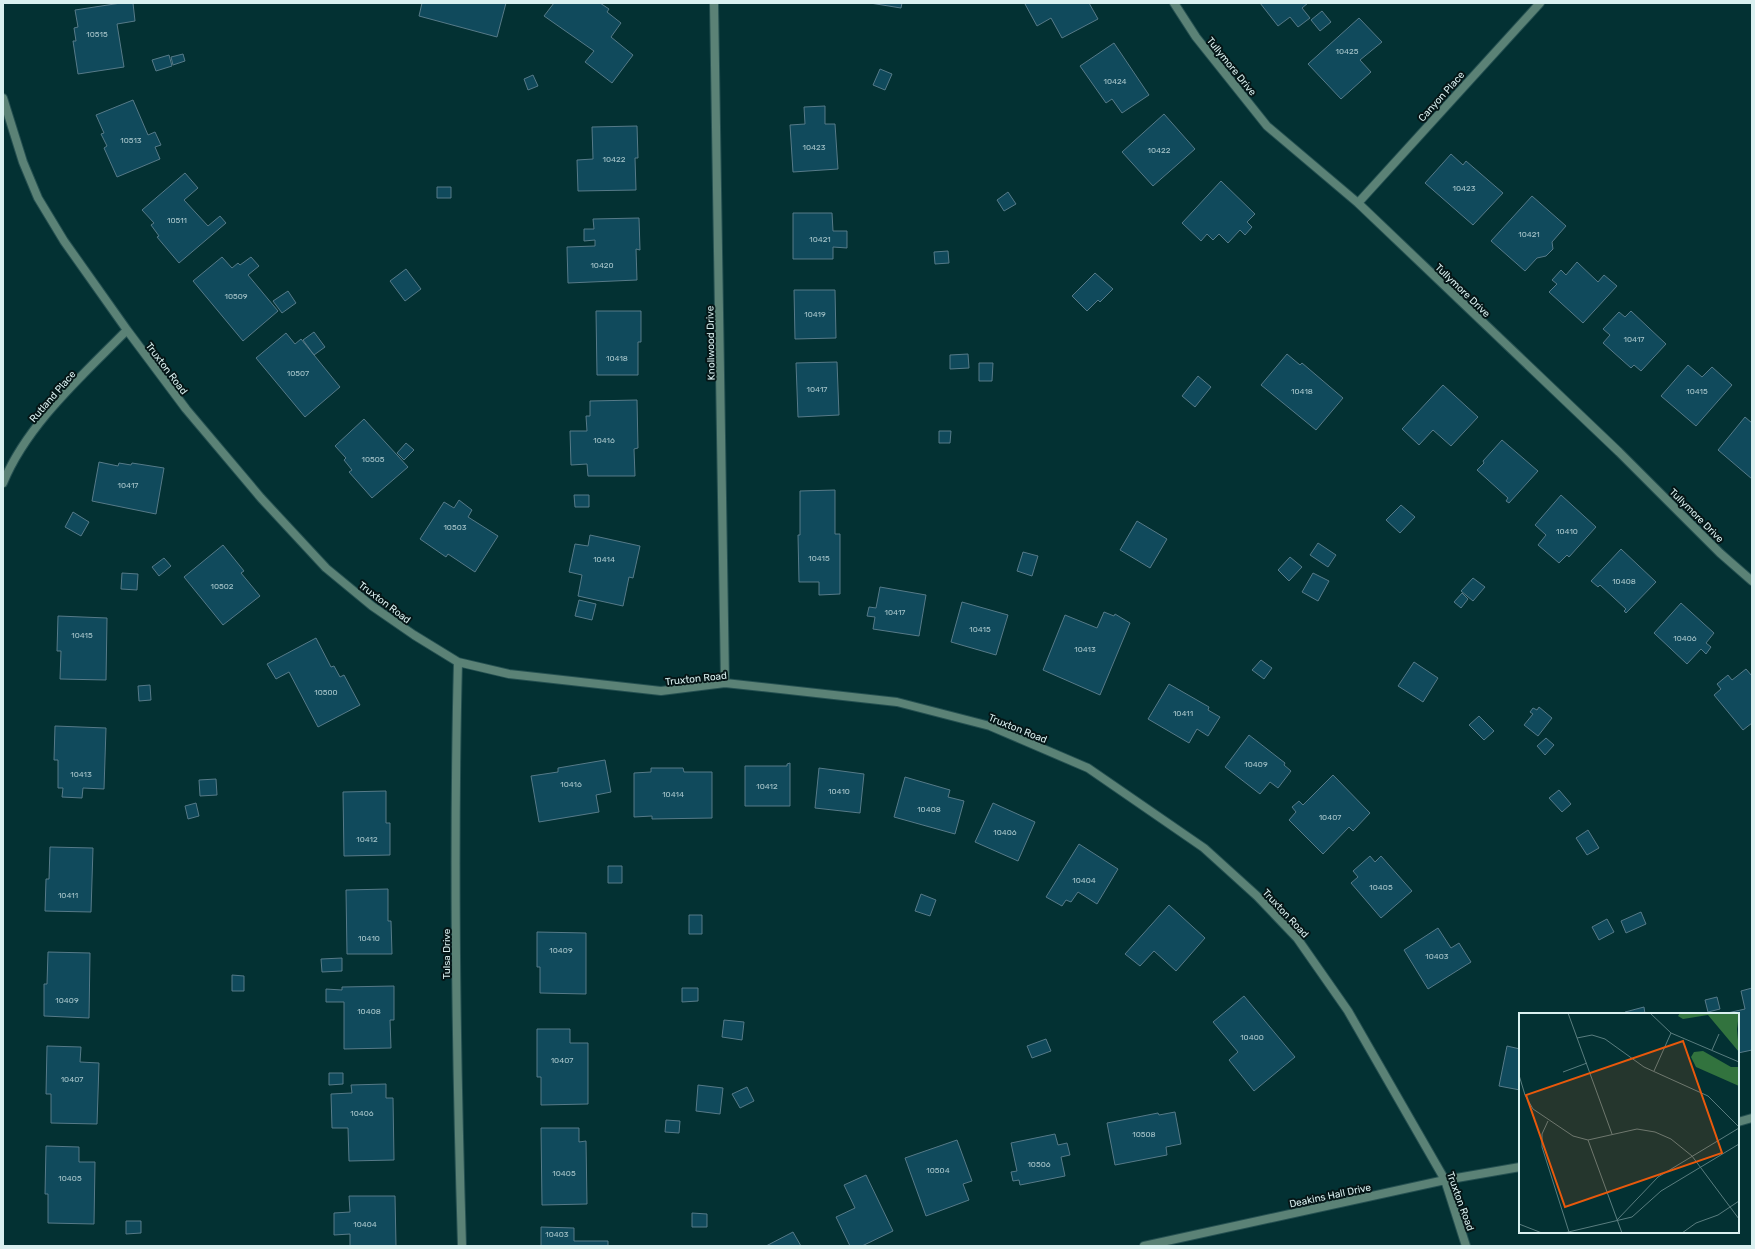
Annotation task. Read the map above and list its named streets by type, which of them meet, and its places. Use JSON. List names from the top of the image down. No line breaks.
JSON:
{"streets":{"street":["Tullymore Drive","Canyon Place","Knollwood Drive","Truxton Road","Rutland Place","Tulsa Drive","Deakins Hall Drive"]},"crossings":[["Tullymore Drive","Canyon Place"],["Knollwood Drive","Truxton Road"],["Truxton Road","Rutland Place"],["Truxton Road","Tulsa Drive"],["Truxton Road","Deakins Hall Drive"]],"house_numbers":["10515","10425","10424","10513","10423","10422","10422","10423","10511","10421","10421","10420","10509","10419","10417","10418","10507","10417","10418","10415","10416","10505","10417","10503","10410","10415","10414","10408","10502","10417","10415","10415","10406","10413","10500","10411","10409","10413","10416","10412","10410","10414","10408","10407","10406","10412","10404","10405","10411","10410","10409","10403","10409","10408","10400","10407","10407","10406","10508","10506","10504","10405","10405","10404","10403"]}
